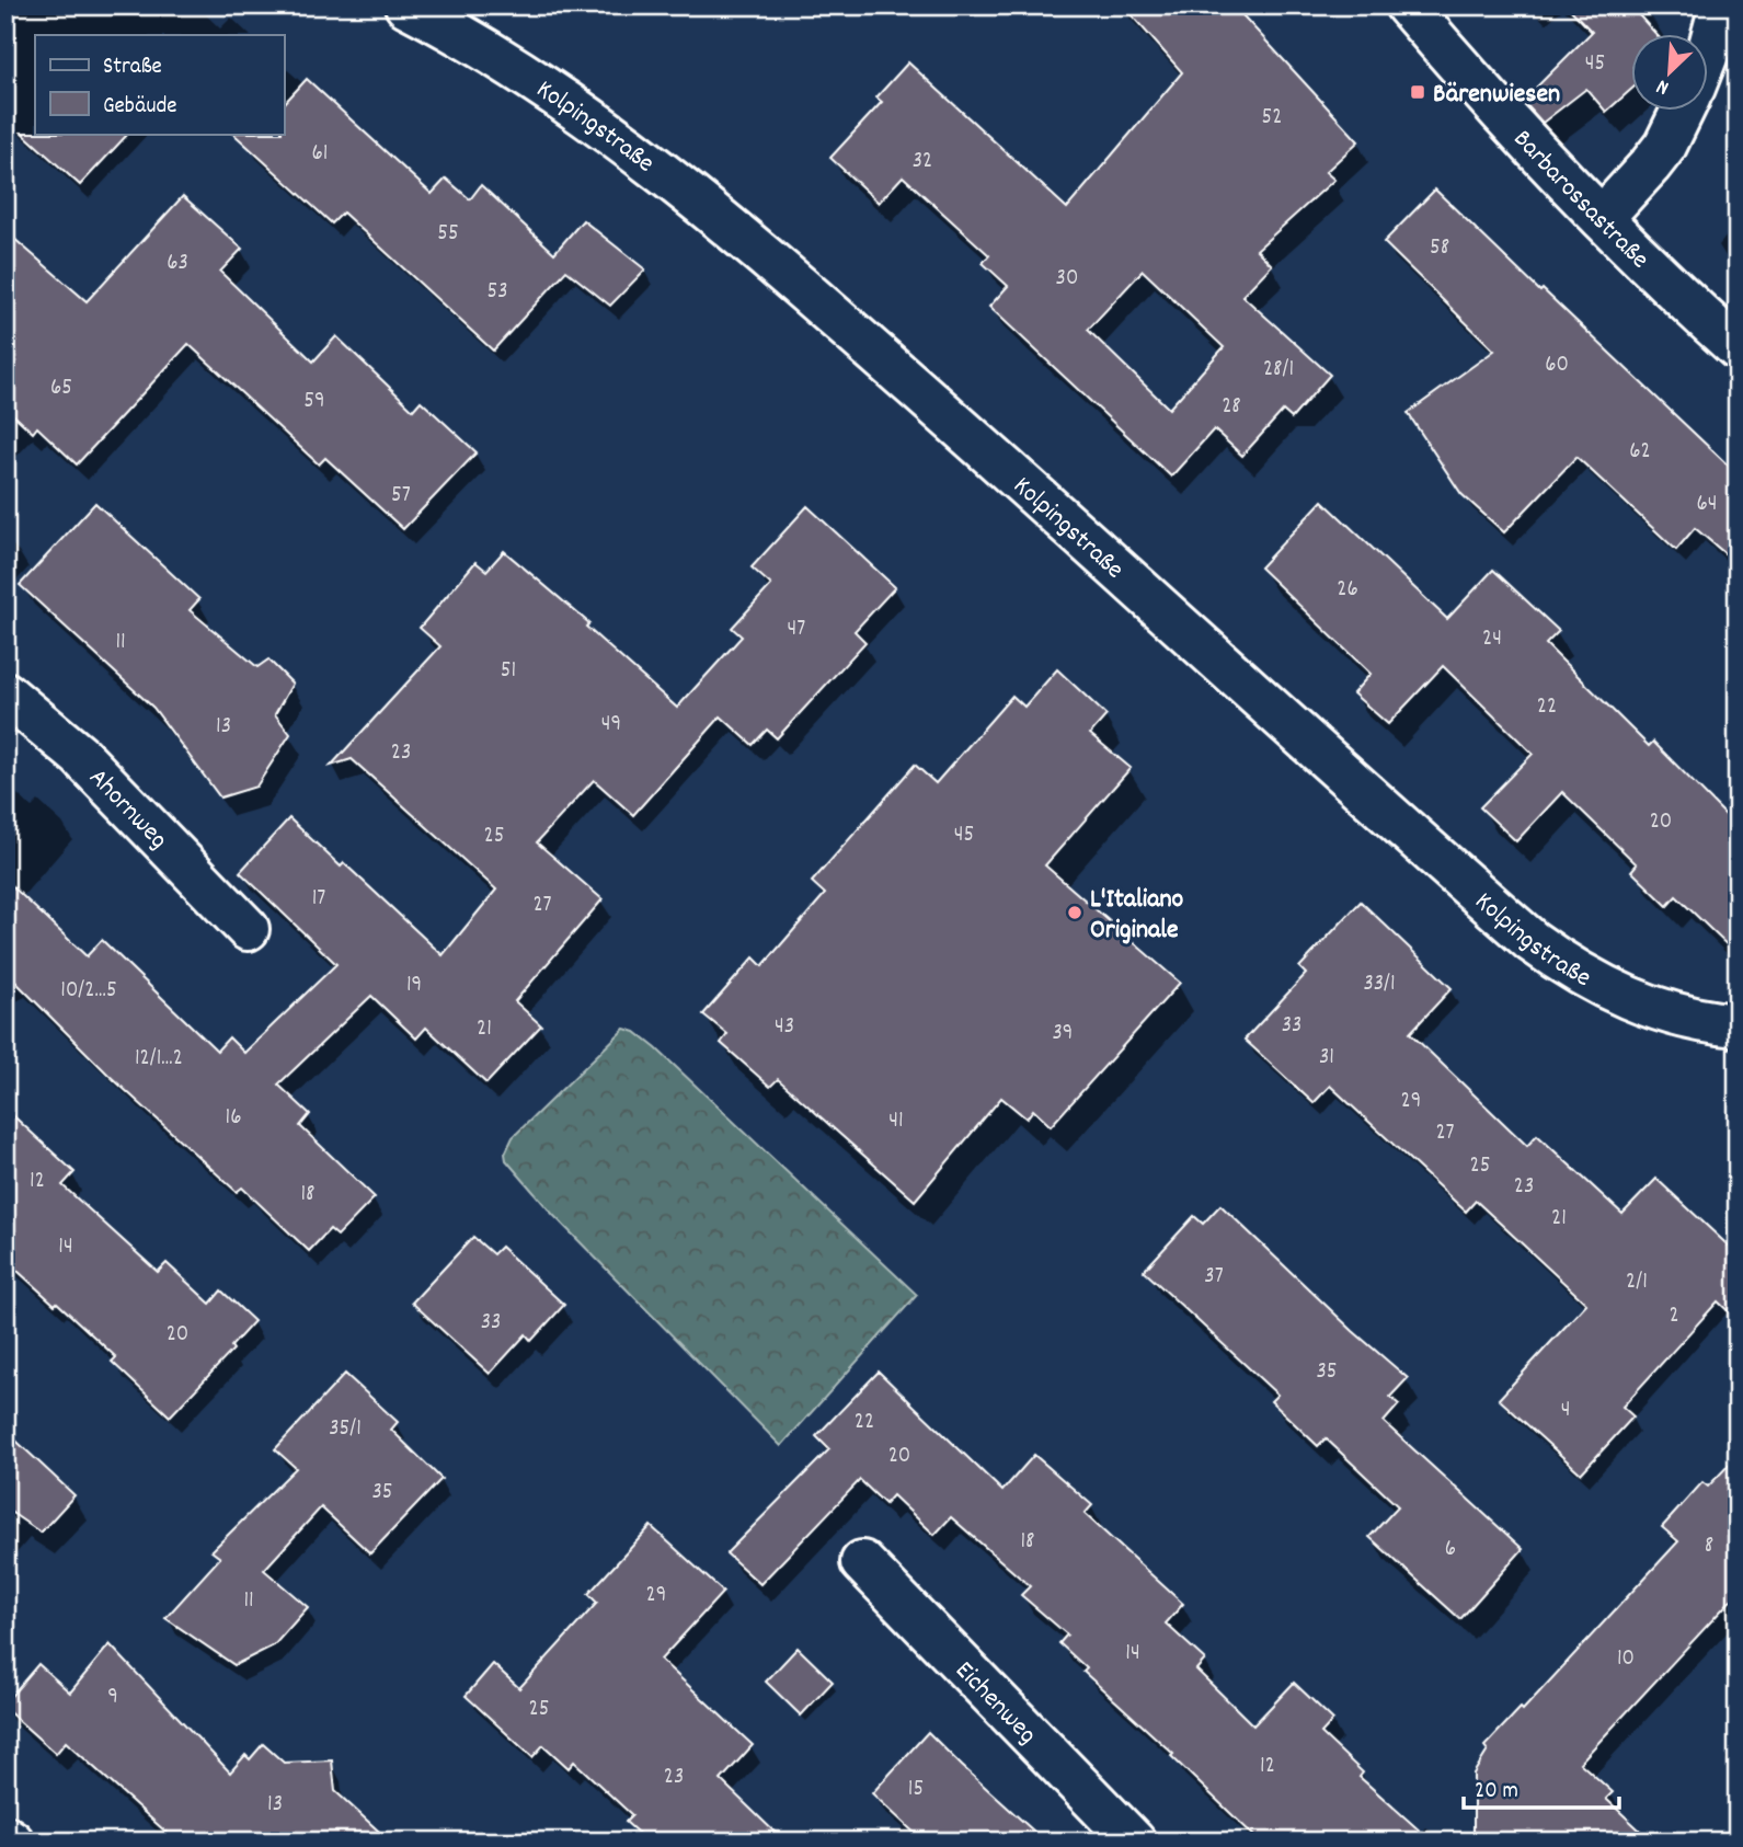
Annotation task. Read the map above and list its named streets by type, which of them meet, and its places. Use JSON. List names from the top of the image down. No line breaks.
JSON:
{"streets":{"street":["Kolpingstraße","Barbarossastraße","Ahornweg","Eichenweg"]},"places":{"transit":["Bärenwiesen"],"other":["L'Italiano Originale"]},"house_numbers":["45","52","61","32","55","58","63","30","53","60","28/1","65","59","28","62","57","64","26","47","24","11","51","22","49","13","23","20","45","25","17","27","33/1","19","10/2...5","33","43","21","39","31","12/1...2","29","16","41","27","25","12","23","18","21","14","37","2/1","2","33","20","35","4","22","35/1","20","35","18","8","6","29","11","14","10","9","25","12","23","15","13"],"legend":["Straße","Gebäude"],"scale_bar":"20 m","north":"bottom left"}
